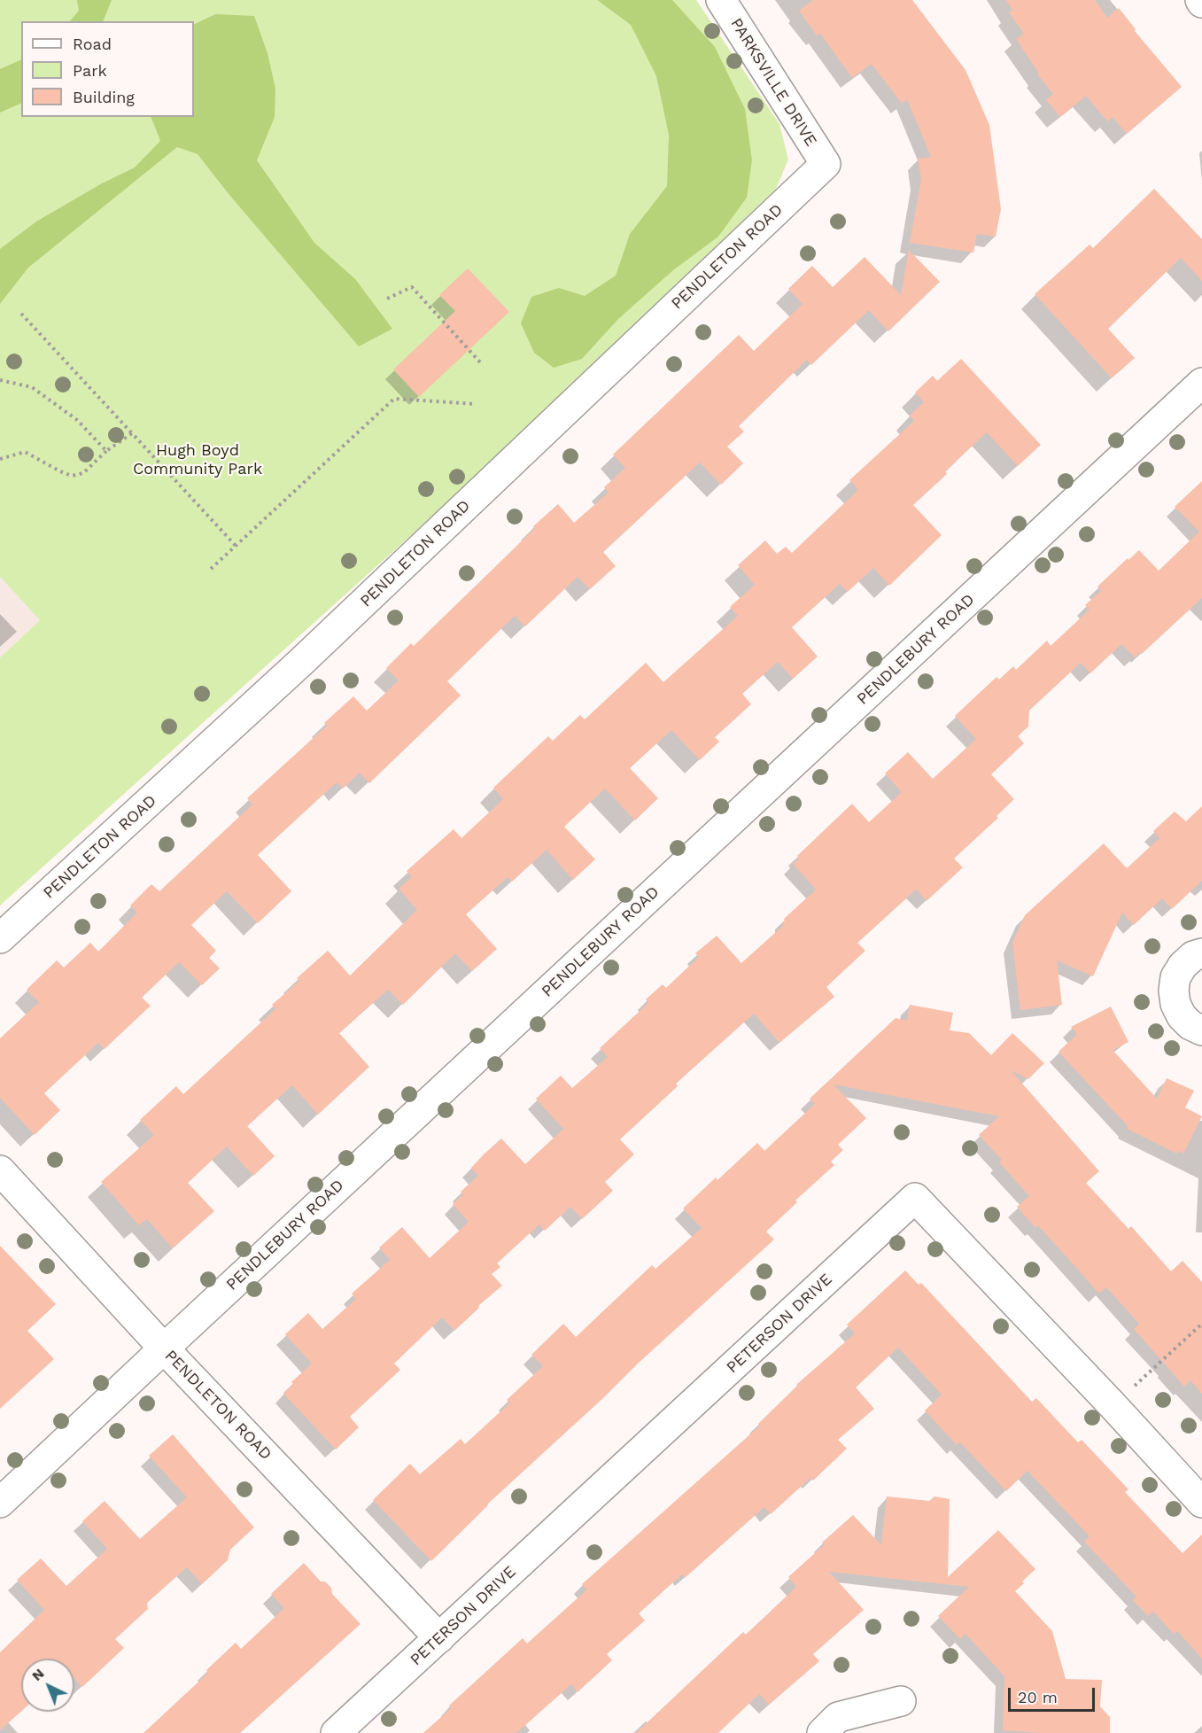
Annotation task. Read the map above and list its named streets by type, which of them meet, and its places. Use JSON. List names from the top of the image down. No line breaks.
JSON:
{"streets":{"street":["PARKSVILLE DRIVE","PENDLETON ROAD","PENDLEBURY ROAD","PETERSON DRIVE"]},"crossings":[["PARKSVILLE DRIVE","PENDLETON ROAD"],["PENDLETON ROAD","PENDLEBURY ROAD"],["PENDLETON ROAD","PETERSON DRIVE"]],"parks":["Hugh Boyd Community Park"],"legend":["Road","Park","Building"],"scale_bar":"20 m","north":"top left"}
